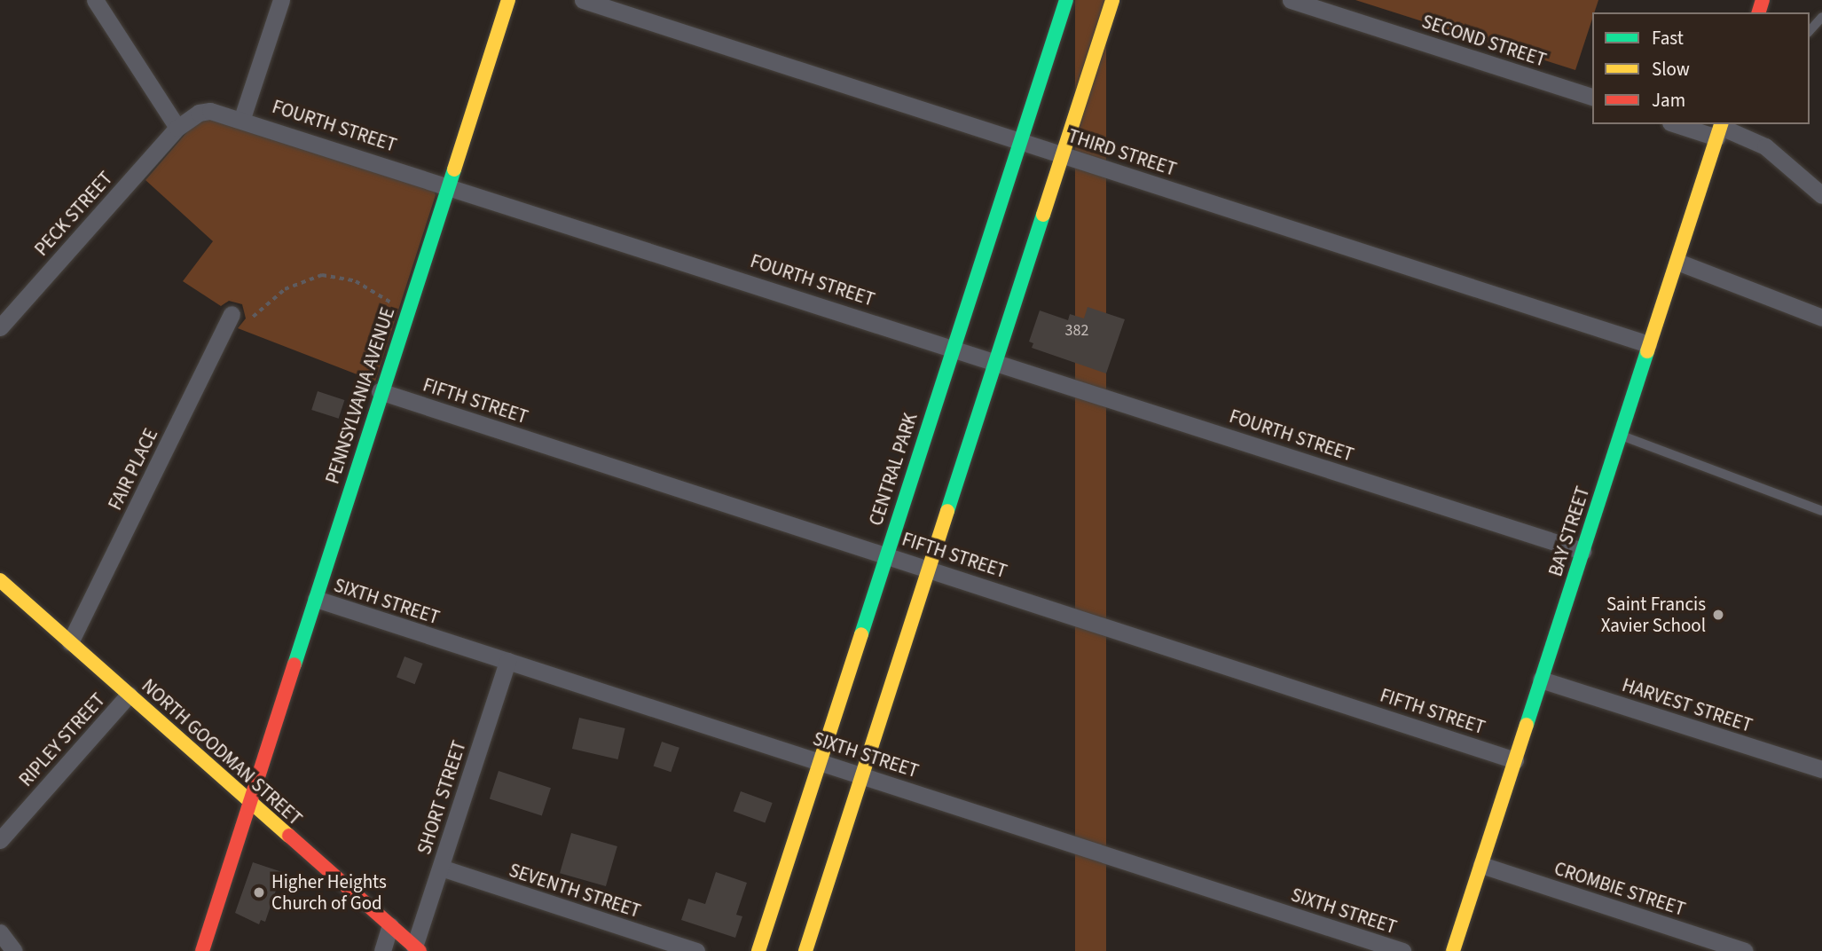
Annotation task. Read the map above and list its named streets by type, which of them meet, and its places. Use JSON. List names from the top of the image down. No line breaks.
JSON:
{"streets":{"main road":["PENNSYLVANIA AVENUE","CENTRAL PARK","BAY STREET","NORTH GOODMAN STREET"],"street":["SECOND STREET","FOURTH STREET","THIRD STREET","PECK STREET","FIFTH STREET","FAIR PLACE","SIXTH STREET","HARVEST STREET","RIPLEY STREET","SHORT STREET","CROMBIE STREET","SEVENTH STREET"]},"crossings":[["FOURTH STREET","PECK STREET"],["FOURTH STREET","PENNSYLVANIA AVENUE"],["FOURTH STREET","CENTRAL PARK"],["FOURTH STREET","BAY STREET"],["THIRD STREET","CENTRAL PARK"],["THIRD STREET","BAY STREET"],["PENNSYLVANIA AVENUE","FIFTH STREET"],["PENNSYLVANIA AVENUE","SIXTH STREET"],["PENNSYLVANIA AVENUE","NORTH GOODMAN STREET"],["FIFTH STREET","CENTRAL PARK"],["FIFTH STREET","BAY STREET"],["FAIR PLACE","NORTH GOODMAN STREET"],["CENTRAL PARK","SIXTH STREET"],["BAY STREET","HARVEST STREET"],["BAY STREET","CROMBIE STREET"],["SIXTH STREET","SHORT STREET"],["RIPLEY STREET","NORTH GOODMAN STREET"],["NORTH GOODMAN STREET","SHORT STREET"],["SHORT STREET","SEVENTH STREET"]],"places":["Saint Francis Xavier School","Higher Heights Church of God"],"house_numbers":["382"],"legend":["Fast","Slow","Jam"]}
